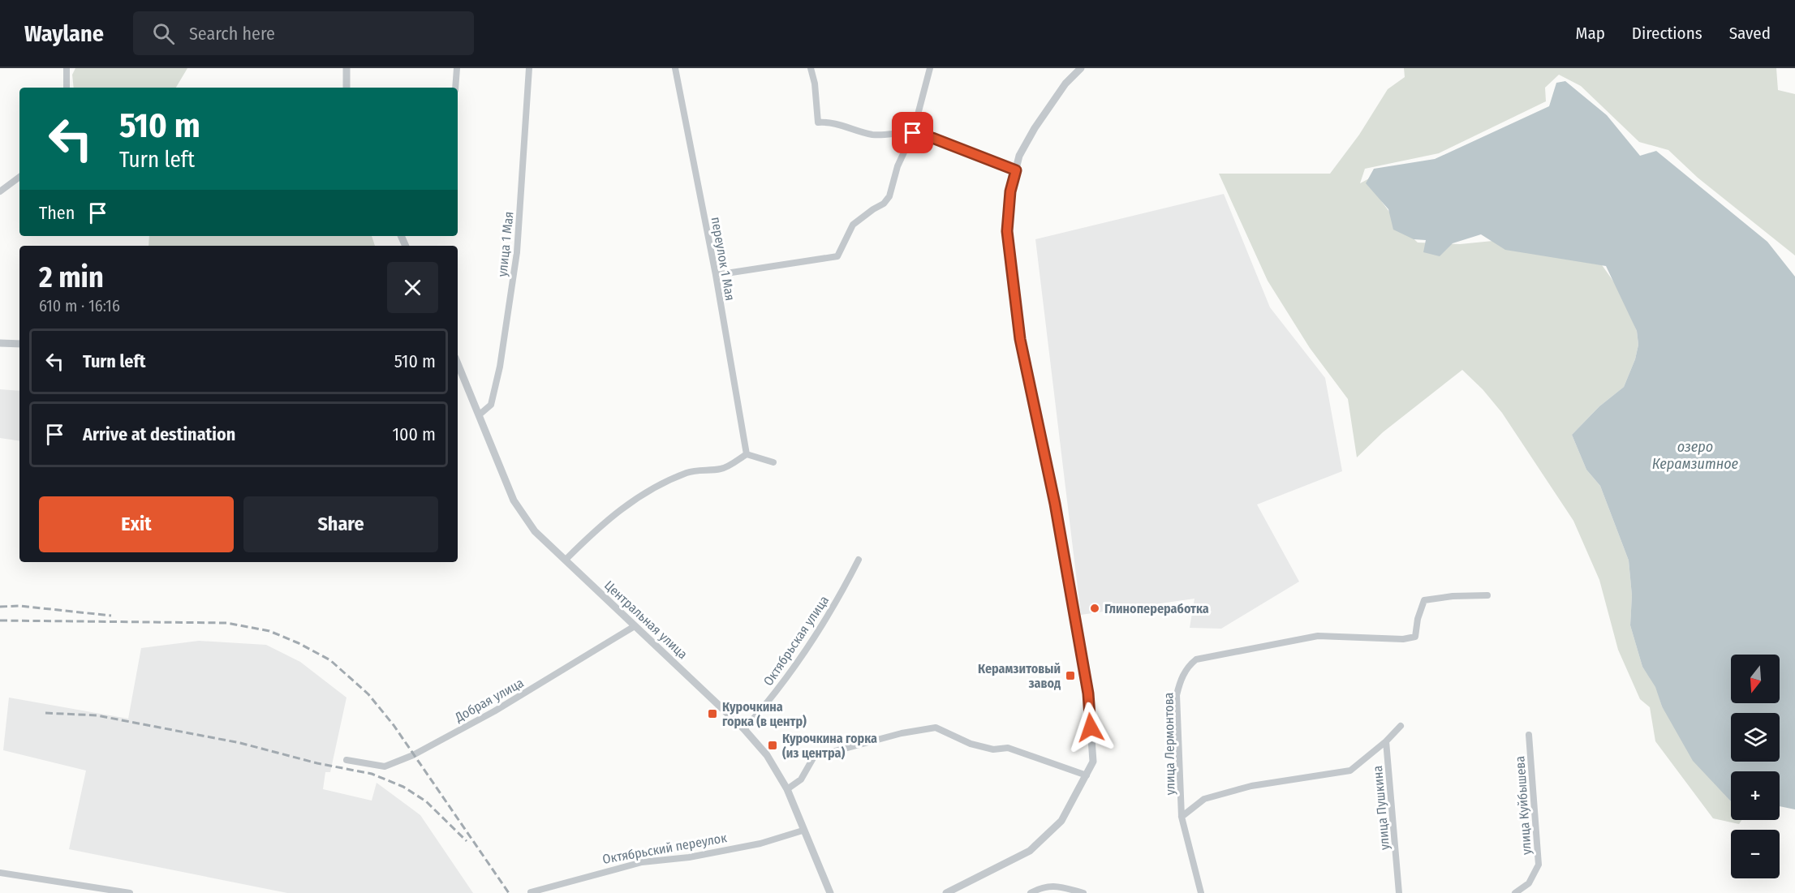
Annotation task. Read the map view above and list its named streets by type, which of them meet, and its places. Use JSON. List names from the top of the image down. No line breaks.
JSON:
{"streets":{"street":["улица 1 Мая","переулок 1 Мая","Центральная улица","Октябрьская улица","Добрая улица","улица Лермонтова","улица Куйбышева","улица Пушкина","Октябрьский переулок"]},"crossings":[["улица 1 Мая","Центральная улица"],["Центральная улица","Октябрьская улица"],["Центральная улица","Добрая улица"],["Центральная улица","Октябрьский переулок"]],"water":["озеро Керамзитное"],"places":{"other":["Глинопереработка"],"transit":["Керамзитовый завод","Курочкина горка (в центр)","Курочкина горка (из центра)"]},"north":"bottom","page":{"header":"Waylane","search":"Search here","nav":["Map","Directions","Saved"],"turn":["510 m","Turn left"],"then":"Then","heading":["2 min","610 m · 16:16"],"list":[{"name":"Turn left","value":"510 m"},{"name":"Arrive at destination","value":"100 m"}],"buttons":["Exit","Share"],"map_buttons":["+","−"]}}
